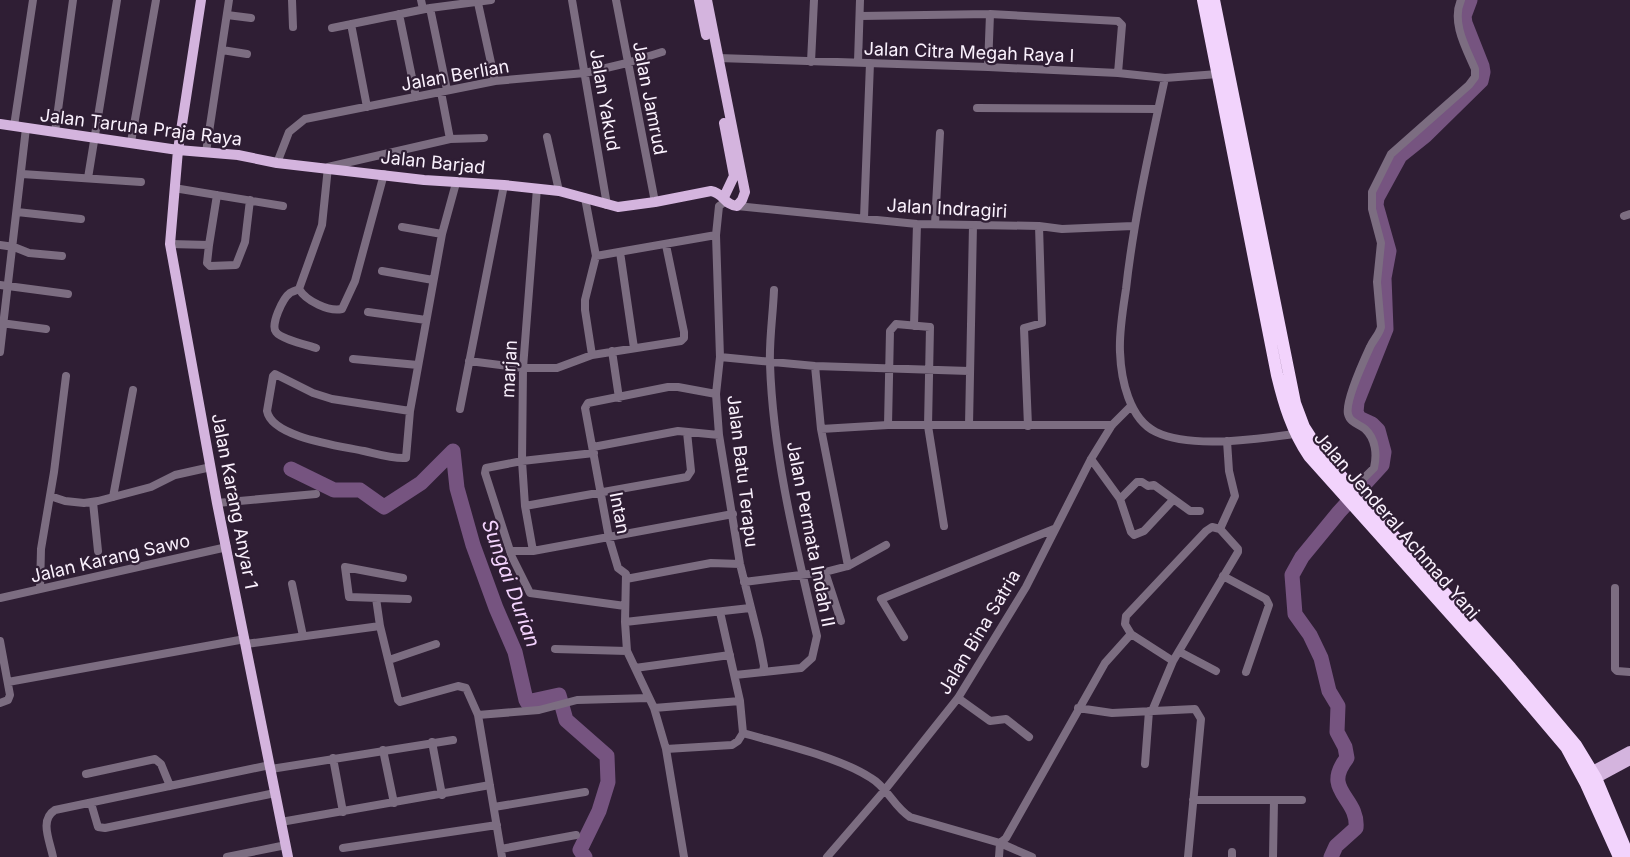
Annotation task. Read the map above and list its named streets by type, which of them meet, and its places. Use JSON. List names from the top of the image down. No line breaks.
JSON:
{"streets":{"highway":["Jalan Jenderal Achmad Yani"],"main road":["Jalan Taruna Praja Raya","Jalan Barjad","Jalan Karang Anyar 1"],"street":["Jalan Citra Megah Raya I","Jalan Berlian","Jalan Jamrud","Jalan Yakud","Jalan Indragiri","marjan","Jalan Batu Terapu","Intan","Jalan Permata Indah II","Jalan Karang Sawo","Jalan Bina Satria"]},"crossings":[["Jalan Citra Megah Raya I","Jalan Jenderal Achmad Yani"],["Jalan Berlian","Jalan Jamrud"],["Jalan Berlian","Jalan Yakud"],["Jalan Berlian","Jalan Taruna Praja Raya"],["Jalan Berlian","Jalan Barjad"],["Jalan Jamrud","Jalan Barjad"],["Jalan Yakud","Jalan Barjad"],["Jalan Taruna Praja Raya","Jalan Barjad"],["Jalan Taruna Praja Raya","Jalan Karang Anyar 1"],["Jalan Barjad","Jalan Indragiri"],["Jalan Barjad","marjan"],["Jalan Barjad","Jalan Batu Terapu"],["Jalan Batu Terapu","Intan"],["Jalan Batu Terapu","Jalan Permata Indah II"],["Jalan Karang Anyar 1","Jalan Karang Sawo"]],"water":["Sungai Durian"]}
